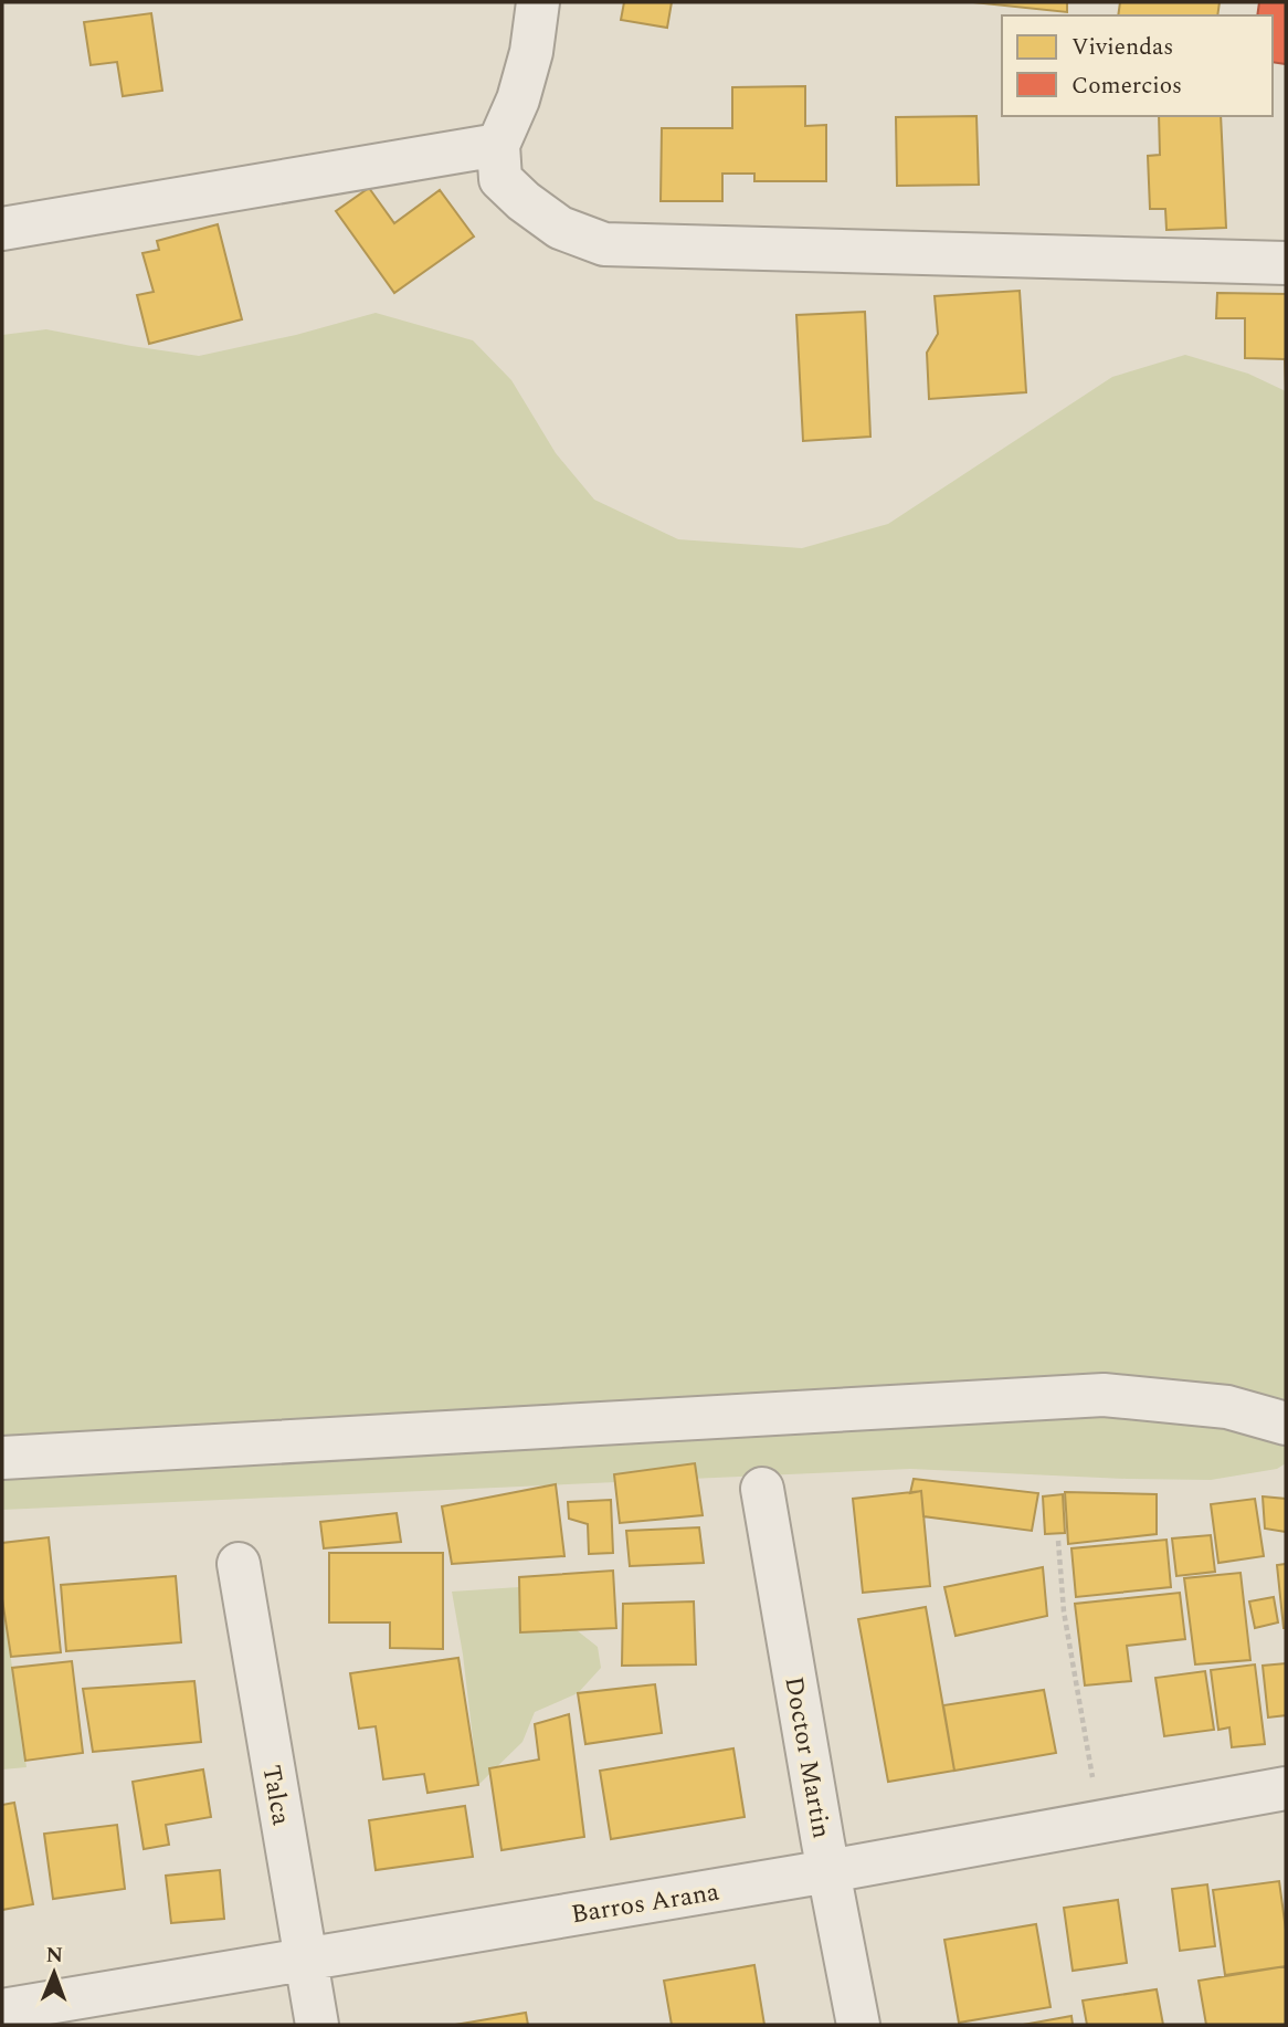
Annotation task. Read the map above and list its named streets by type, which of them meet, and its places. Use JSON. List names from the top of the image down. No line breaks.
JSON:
{"streets":{"street":["Doctor Martin","Talca","Barros Arana"]},"crossings":[["Doctor Martin","Barros Arana"],["Talca","Barros Arana"]],"legend":["Viviendas","Comercios"],"north":"top"}
